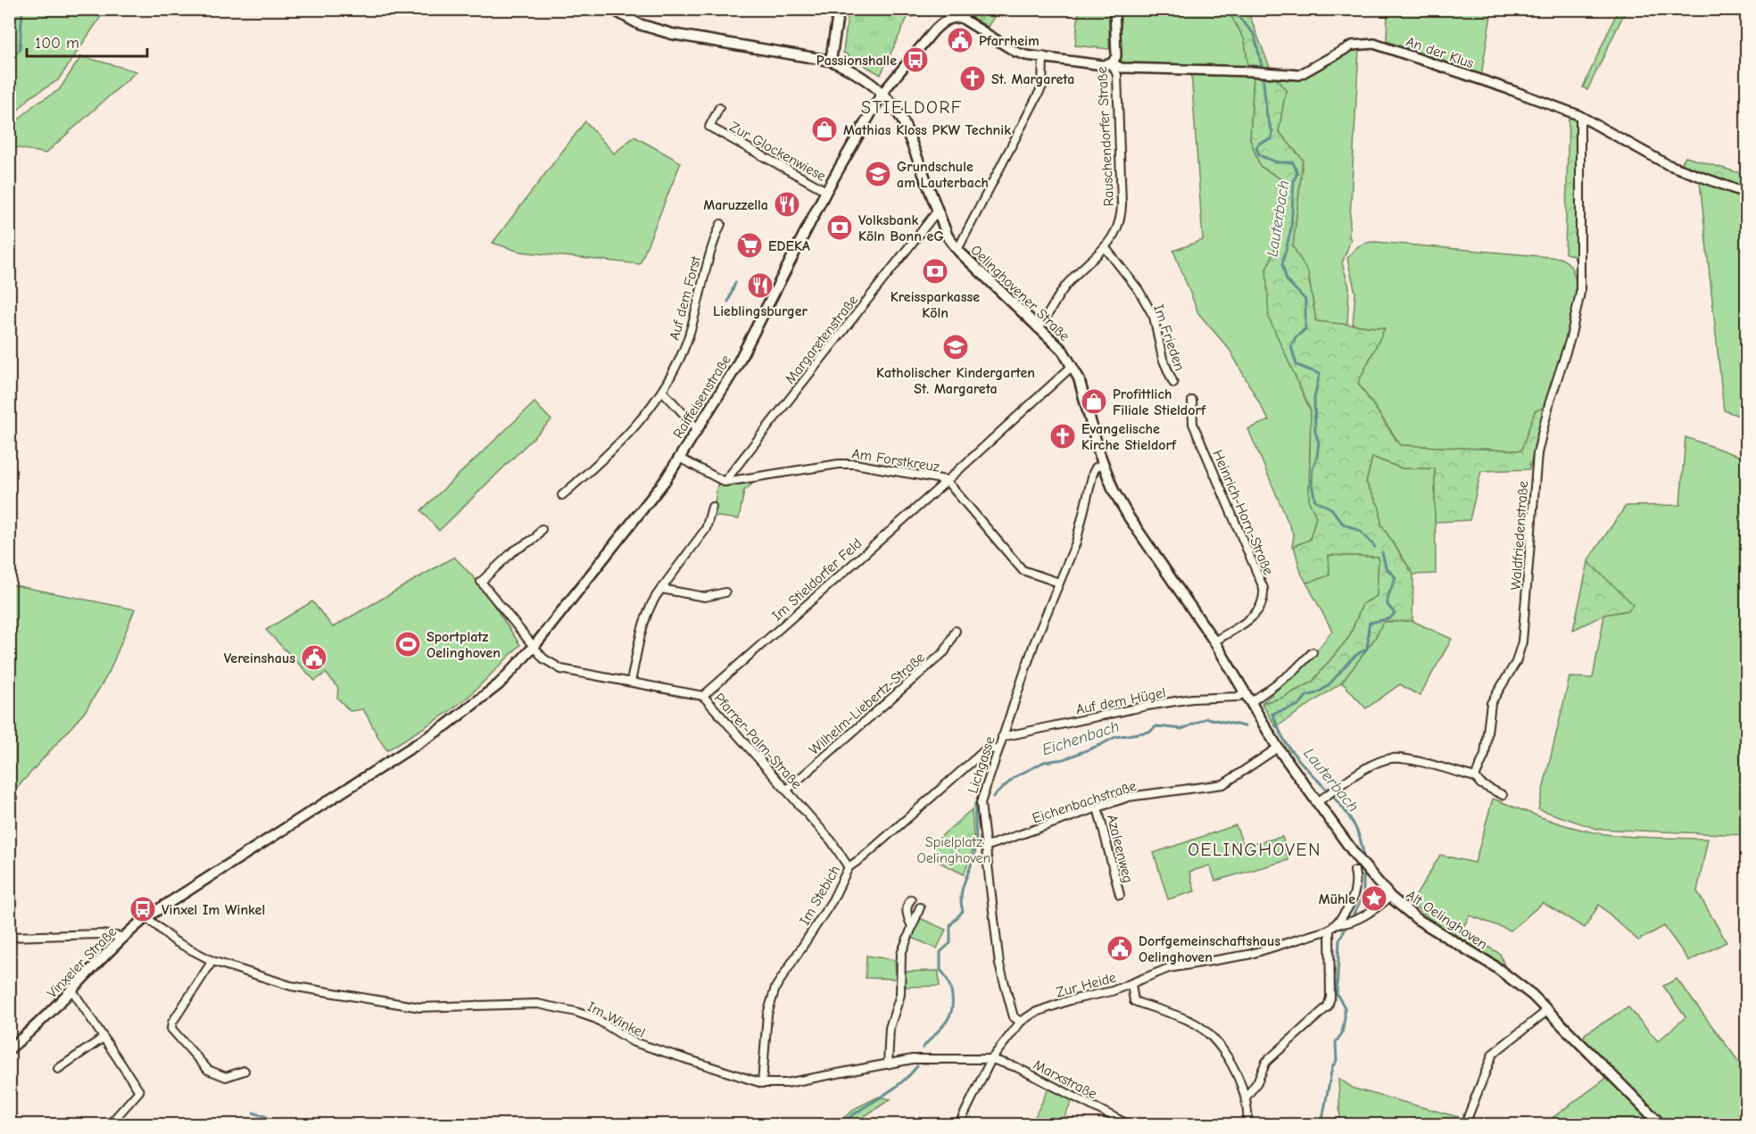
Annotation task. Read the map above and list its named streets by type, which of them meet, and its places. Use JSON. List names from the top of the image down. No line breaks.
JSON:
{"streets":{"main road":["Oelinghovener Straße","Raiffeisenstraße","Alt Oelinghoven","Vinxeler Straße"],"street":["An der Klus","Rauschendorfer Straße","Zur Glockenwiese","Auf dem Forst","Im Frieden","Margaretenstraße","Am Forstkreuz","Heinrich-Horn-Straße","Waldfriedenstraße","Im Stieldorfer Feld","Auf dem Hügel","Wilhelm-Liebertz-Straße","Pfarrer-Palm-Straße","Lichgasse","Eichenbachstraße","Azaleenweg","Im Stebich","Zur Heide","Im Winkel","Marxstraße"]},"crossings":[["An der Klus","Rauschendorfer Straße"],["An der Klus","Oelinghovener Straße"],["An der Klus","Raiffeisenstraße"],["An der Klus","Waldfriedenstraße"],["Rauschendorfer Straße","Oelinghovener Straße"],["Rauschendorfer Straße","Im Frieden"],["Zur Glockenwiese","Raiffeisenstraße"],["Oelinghovener Straße","Margaretenstraße"],["Oelinghovener Straße","Raiffeisenstraße"],["Oelinghovener Straße","Am Forstkreuz"],["Oelinghovener Straße","Heinrich-Horn-Straße"],["Oelinghovener Straße","Auf dem Hügel"],["Oelinghovener Straße","Lichgasse"],["Oelinghovener Straße","Alt Oelinghoven"],["Margaretenstraße","Am Forstkreuz"],["Raiffeisenstraße","Pfarrer-Palm-Straße"],["Raiffeisenstraße","Vinxeler Straße"],["Am Forstkreuz","Im Stieldorfer Feld"],["Im Stieldorfer Feld","Pfarrer-Palm-Straße"],["Auf dem Hügel","Lichgasse"],["Wilhelm-Liebertz-Straße","Pfarrer-Palm-Straße"],["Pfarrer-Palm-Straße","Im Stebich"],["Lichgasse","Eichenbachstraße"],["Lichgasse","Im Stebich"],["Lichgasse","Zur Heide"],["Eichenbachstraße","Azaleenweg"],["Eichenbachstraße","Alt Oelinghoven"],["Im Stebich","Im Winkel"],["Alt Oelinghoven","Zur Heide"],["Vinxeler Straße","Im Winkel"],["Zur Heide","Im Winkel"],["Zur Heide","Marxstraße"],["Im Winkel","Marxstraße"]],"districts":["STIELDORF","OELINGHOVEN"],"water":["Lauterbach","Eichenbach"],"parks":["Spielplatz Oelinghoven"],"places":{"public building":["Pfarrheim","Vereinshaus","Dorfgemeinschaftshaus Oelinghoven"],"bus stop":["Passionshalle","Vinxel Im Winkel"],"church":["St. Margareta","Evangelische Kirche Stieldorf"],"shop":["Mathias Kloss PKW Technik","Profittlich Filiale Stieldorf"],"school or university":["Grundschule am Lauterbach","Katholischer Kindergarten St. Margareta"],"restaurant":["Maruzzella","Lieblingsburger"],"bank":["Volksbank Köln Bonn eG","Kreissparkasse Köln"],"supermarket":["EDEKA"],"sports":["Sportplatz Oelinghoven"],"place":["Mühle"]},"scale_bar":"100 m"}
